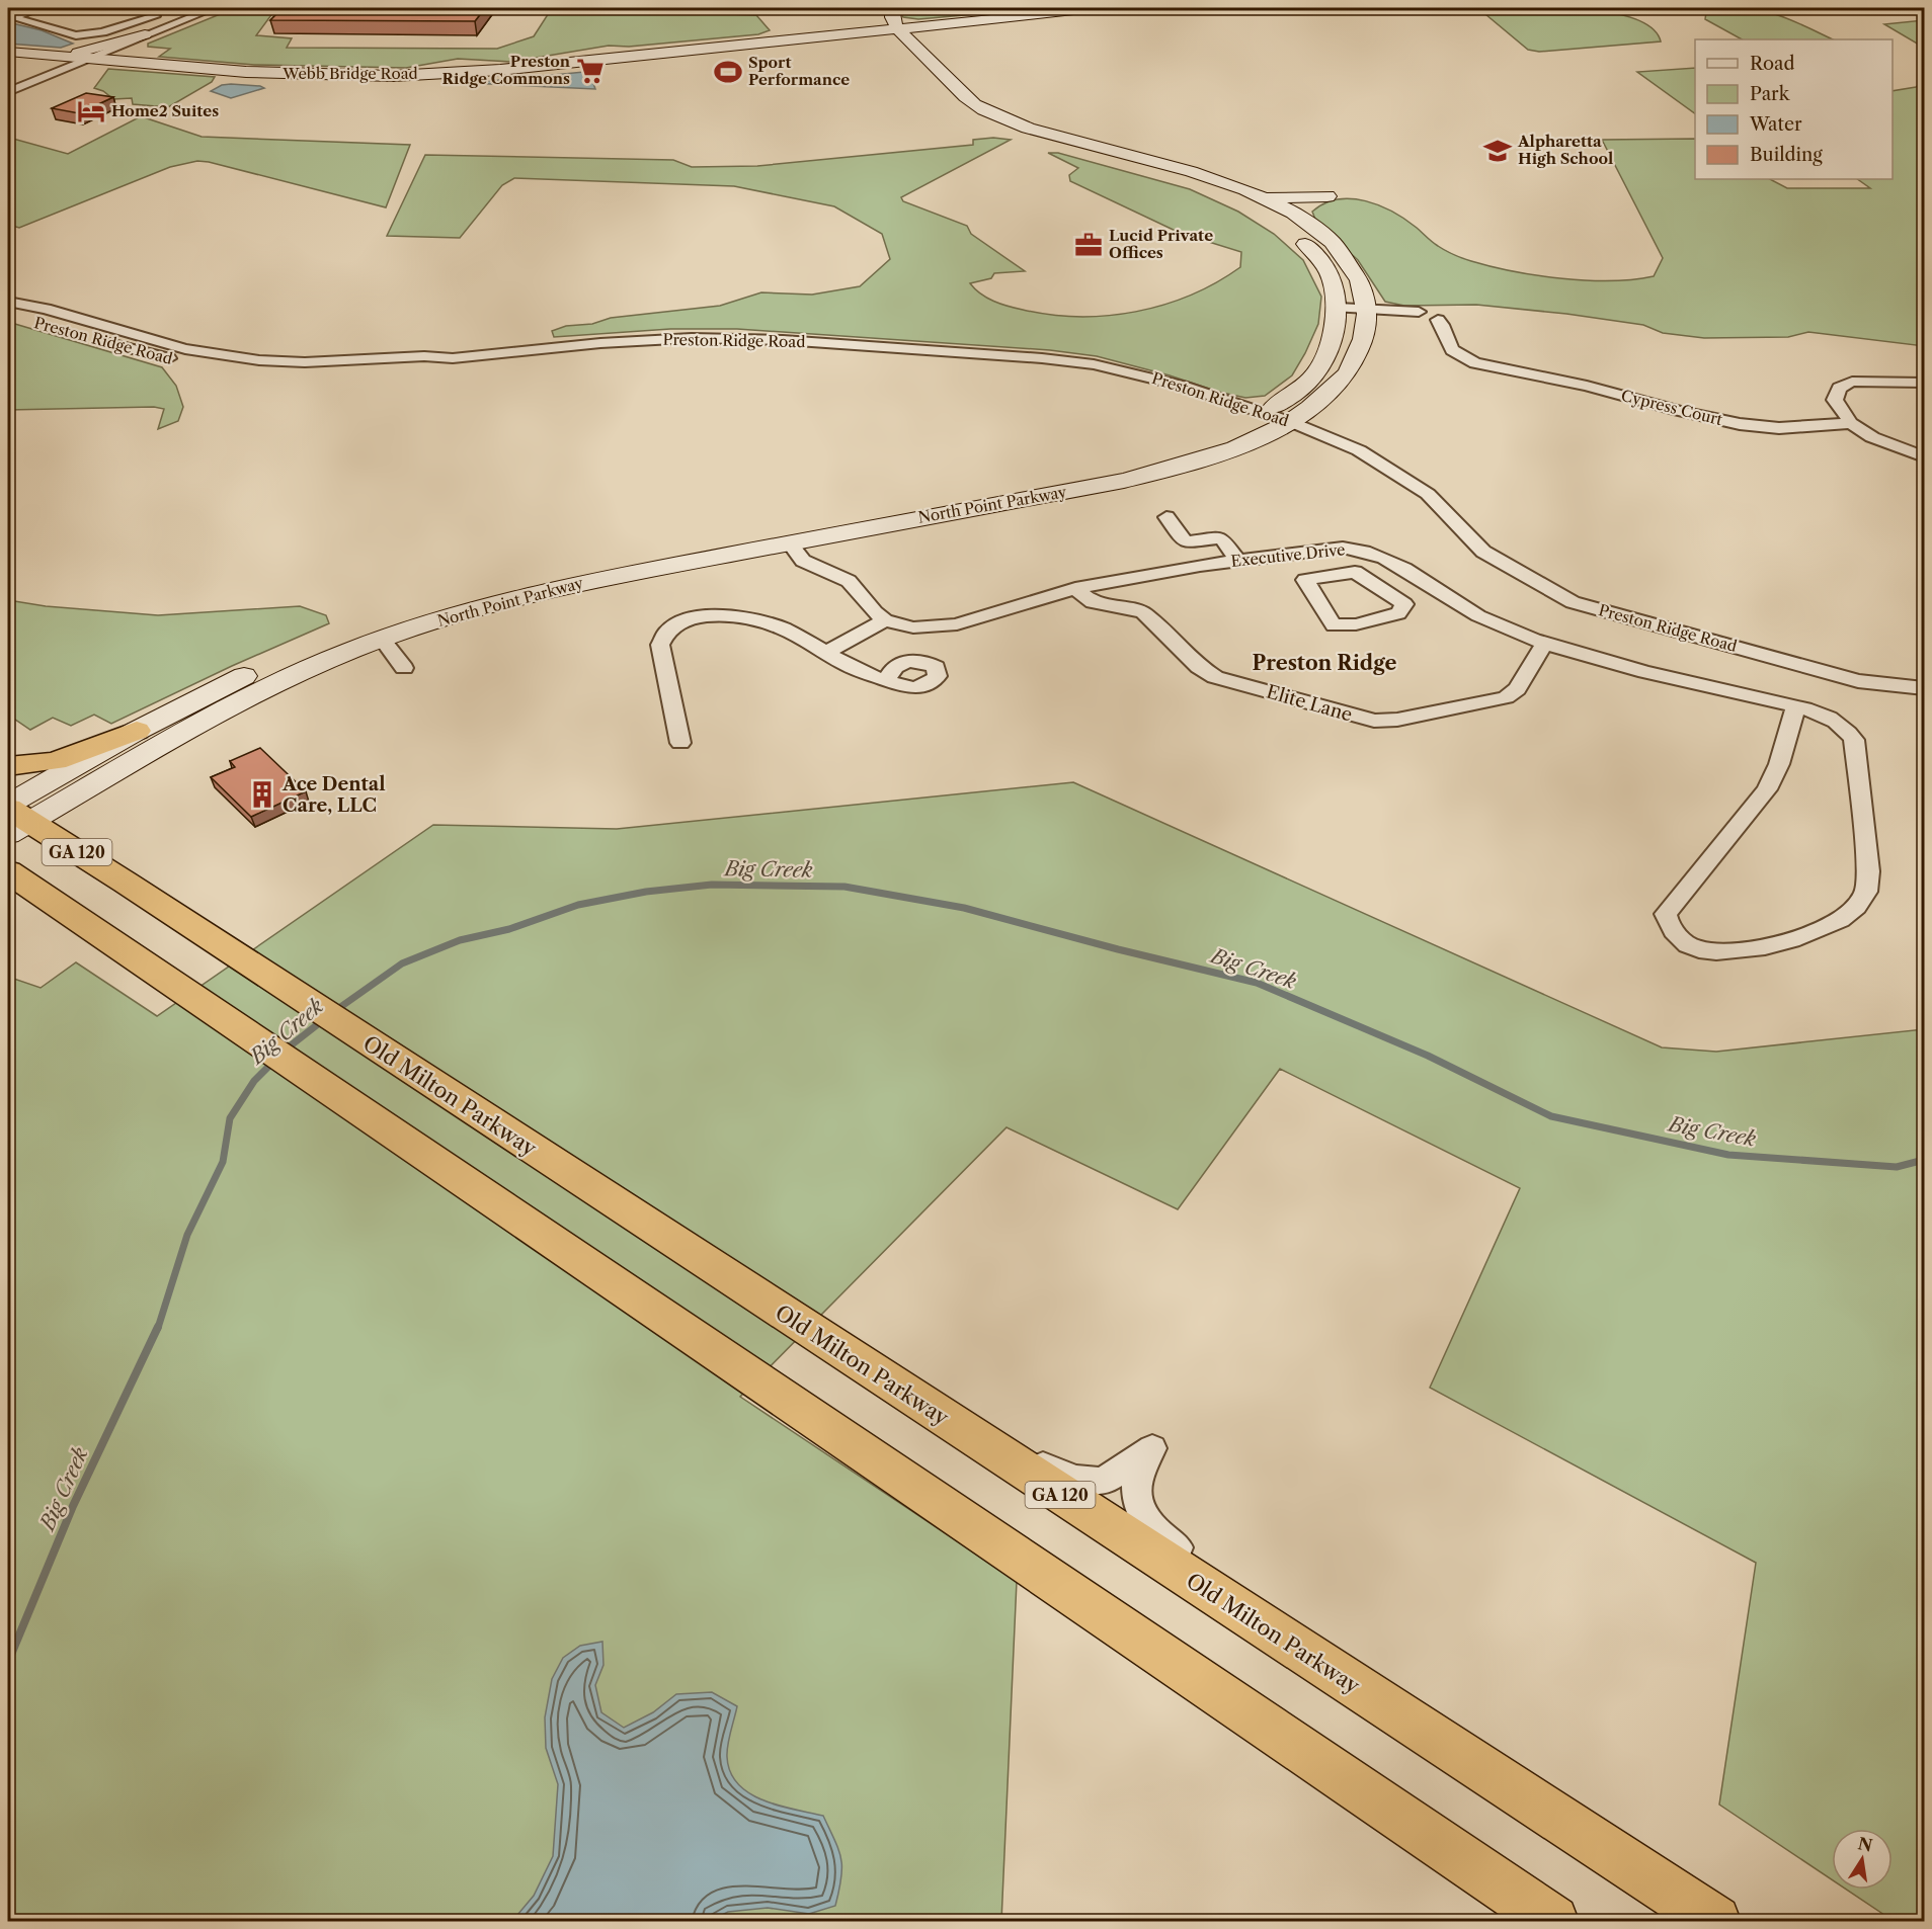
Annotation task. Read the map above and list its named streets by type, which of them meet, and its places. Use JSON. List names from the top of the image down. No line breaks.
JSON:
{"streets":{"highway":["GA 120","Old Milton Parkway"],"street":["Webb Bridge Road","Preston Ridge Road","Cypress Court","North Point Parkway","Executive Drive","Elite Lane"]},"crossings":[["Webb Bridge Road","North Point Parkway"],["Preston Ridge Road","North Point Parkway"],["Cypress Court","North Point Parkway"],["North Point Parkway","Old Milton Parkway"],["Executive Drive","Elite Lane"]],"districts":["Preston Ridge"],"water":["Big Creek"],"places":{"supermarket":["Preston Ridge Commons"],"sports":["Sport Performance"],"hotel":["Home2 Suites"],"school or university":["Alpharetta High School"],"office":["Lucid Private Offices"],"building":["Ace Dental Care, LLC"]},"legend":["Road","Park","Water","Building"],"north":"top"}
